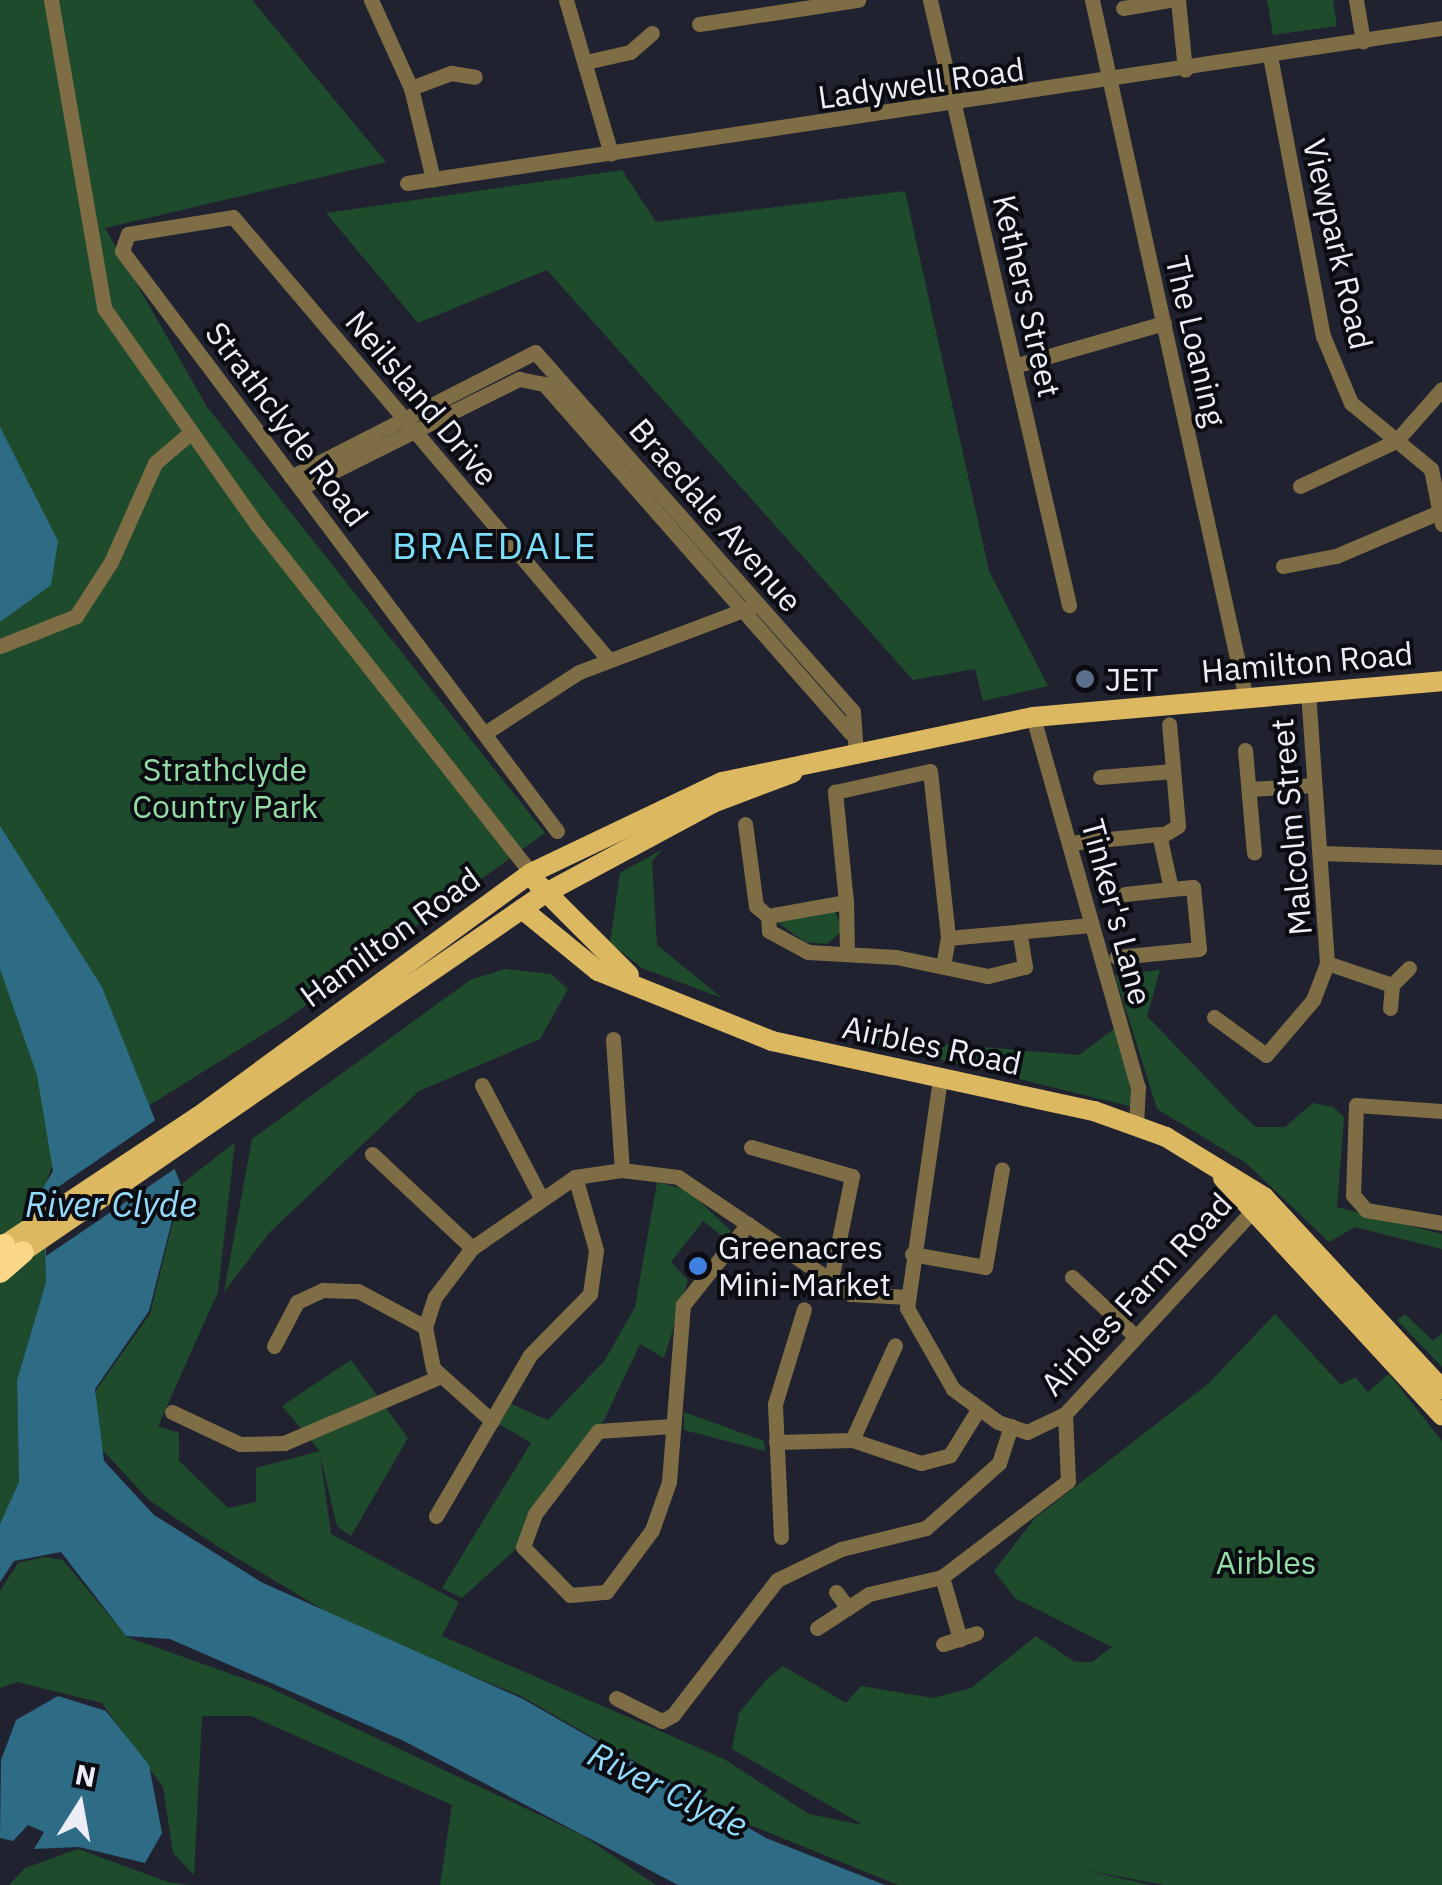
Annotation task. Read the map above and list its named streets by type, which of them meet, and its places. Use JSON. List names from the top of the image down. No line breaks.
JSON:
{"streets":{"main road":["Hamilton Road","Airbles Road"],"street":["Ladywell Road","Viewpark Road","Kethers Street","The Loaning","Neilsland Drive","Strathclyde Road","Braedale Avenue","Malcolm Street","Tinker's Lane","Airbles Farm Road"]},"crossings":[["Ladywell Road","Viewpark Road"],["Ladywell Road","Kethers Street"],["Ladywell Road","The Loaning"],["The Loaning","Hamilton Road"],["Neilsland Drive","Strathclyde Road"],["Braedale Avenue","Hamilton Road"],["Hamilton Road","Malcolm Street"],["Hamilton Road","Tinker's Lane"],["Hamilton Road","Airbles Road"],["Tinker's Lane","Airbles Road"],["Airbles Road","Airbles Farm Road"]],"districts":["BRAEDALE"],"water":["River Clyde"],"parks":["Strathclyde Country Park","Airbles"],"places":["JET","Greenacres Mini-Market"],"north":"top"}
